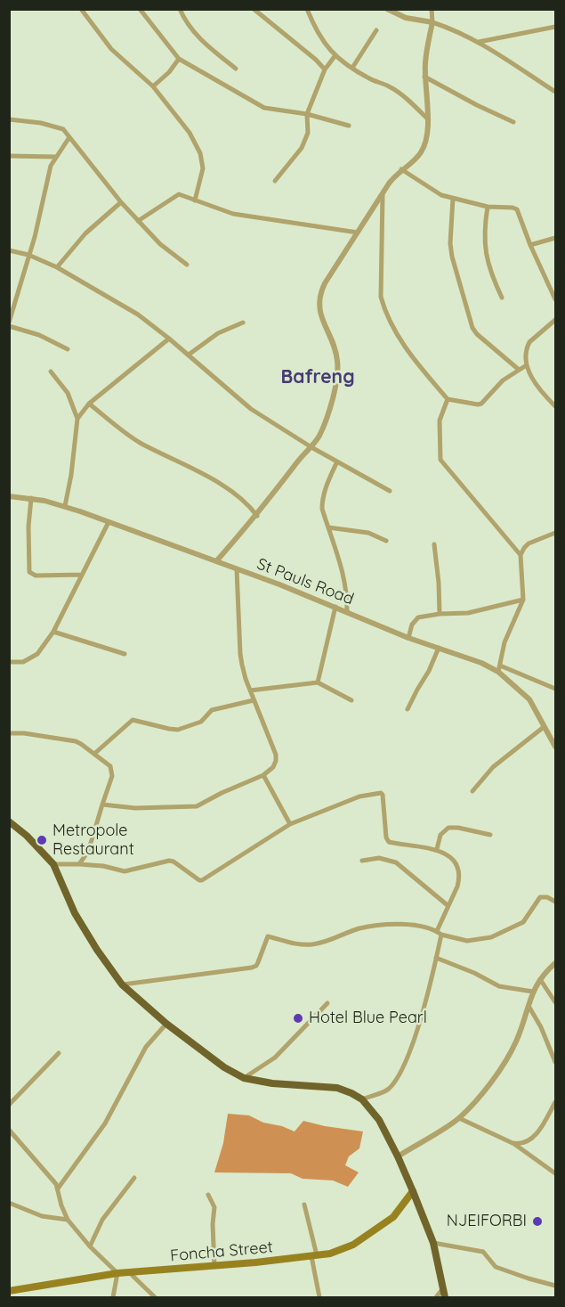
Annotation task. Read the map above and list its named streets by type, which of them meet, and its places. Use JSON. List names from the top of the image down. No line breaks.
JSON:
{"streets":{"main road":["Foncha Street"],"street":["St Pauls Road"]},"districts":["Bafreng"],"places":["Metropole Restaurant","Hotel Blue Pearl","NJEIFORBI"]}
